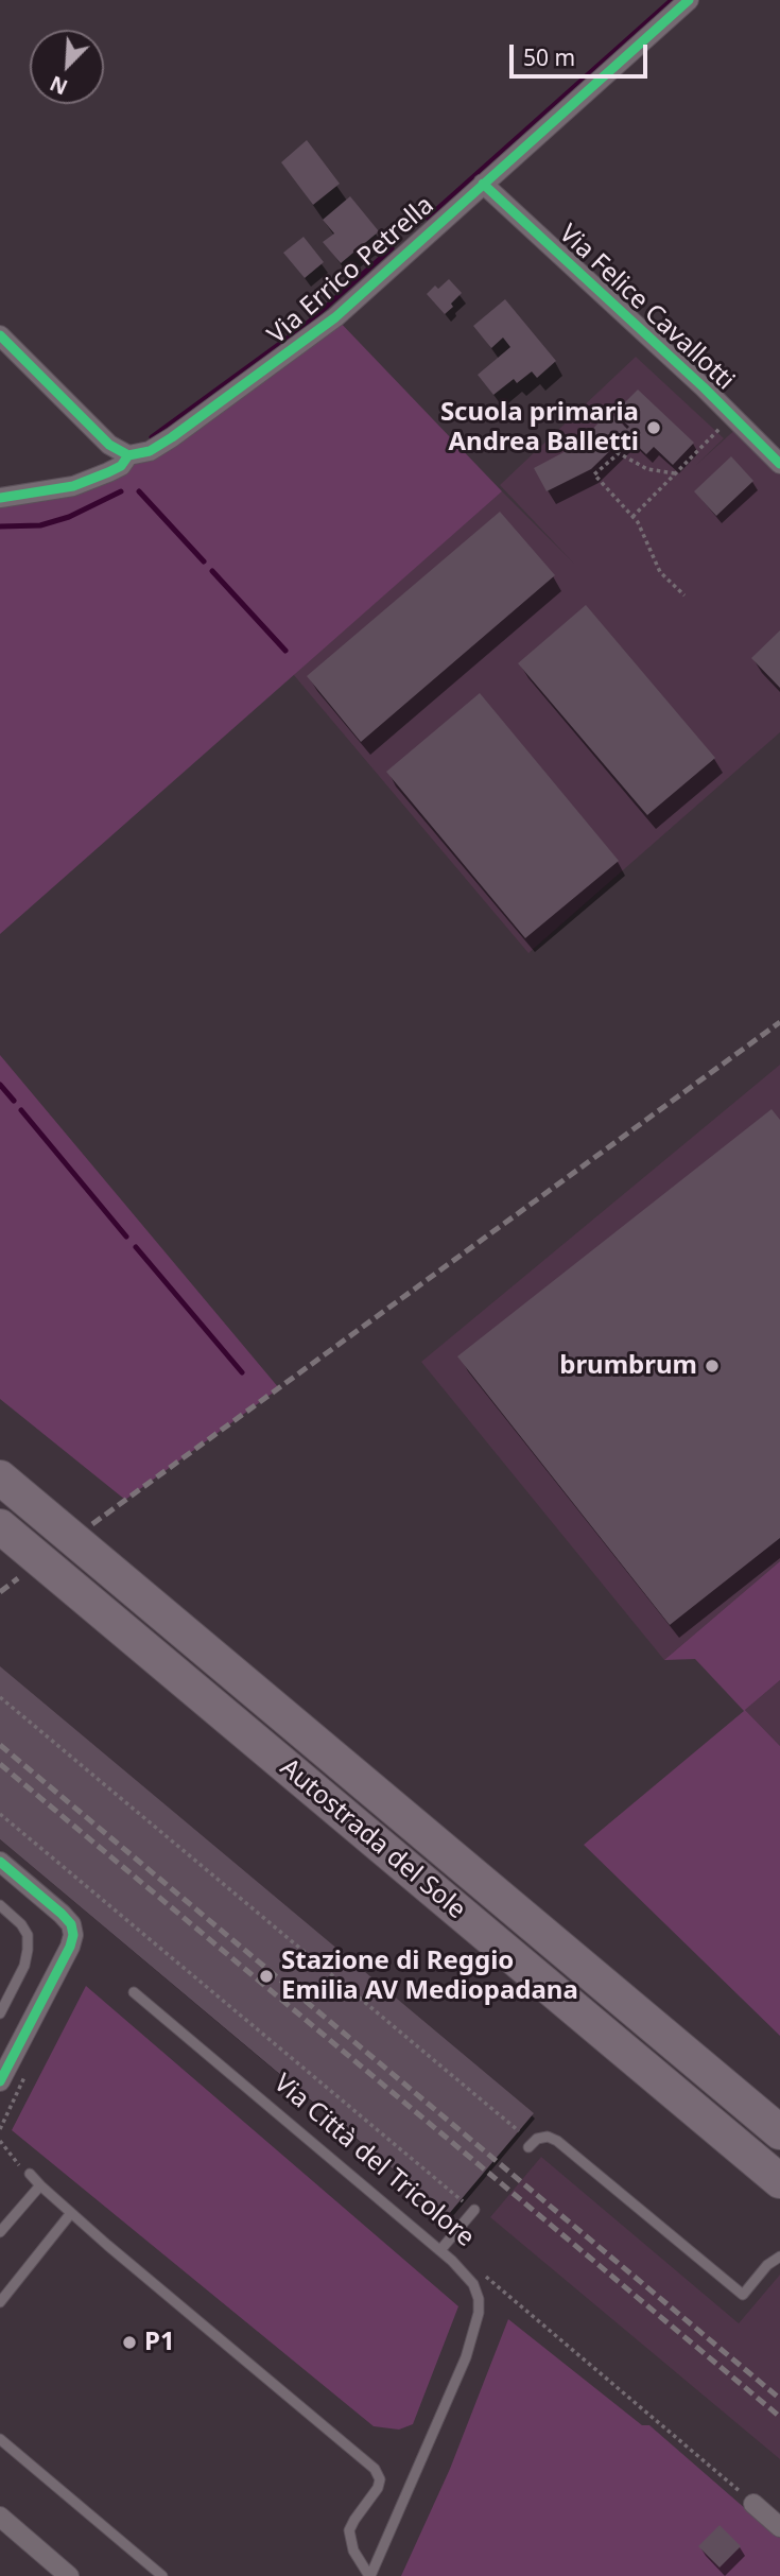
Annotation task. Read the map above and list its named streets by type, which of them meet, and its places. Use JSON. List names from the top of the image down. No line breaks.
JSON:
{"streets":{"highway":["Autostrada del Sole"],"street":["Via Errico Petrella","Via Felice Cavallotti"],"lane":["Via Città del Tricolore"]},"crossings":[["Via Errico Petrella","Via Felice Cavallotti"]],"places":["Scuola primaria Andrea Balletti","brumbrum","Stazione di Reggio Emilia AV Mediopadana","P1"],"scale_bar":"50 m","north":"bottom left"}
